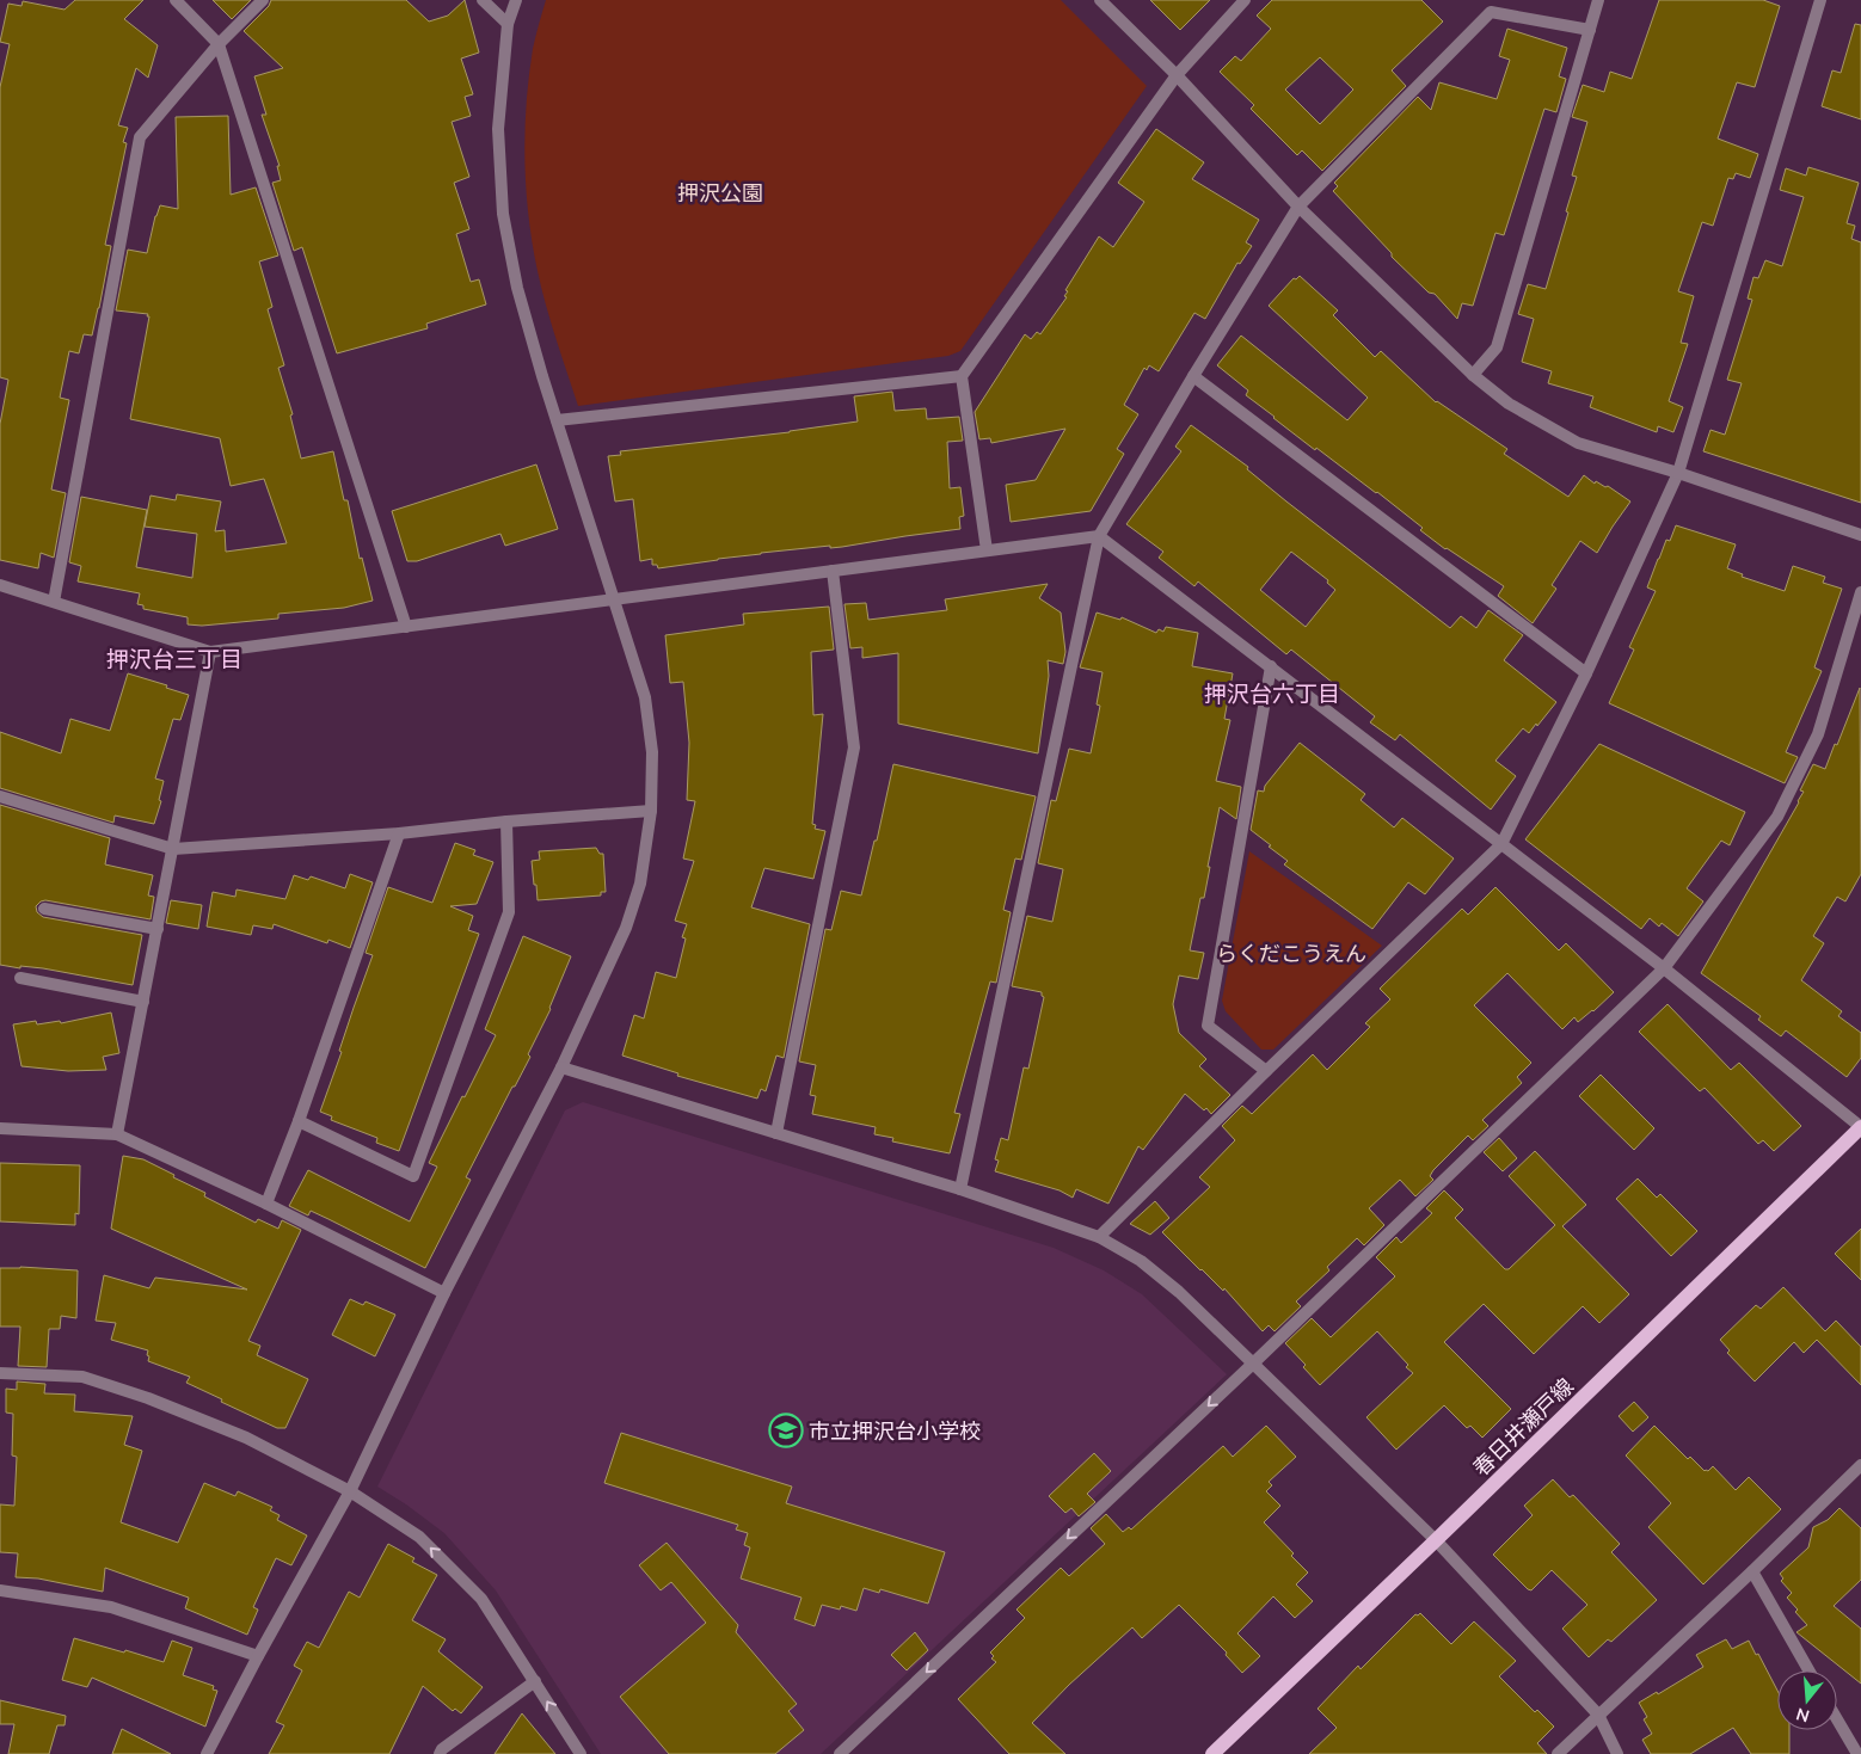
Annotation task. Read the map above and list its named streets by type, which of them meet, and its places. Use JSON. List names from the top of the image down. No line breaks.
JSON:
{"streets":{"main road":["春日井瀬戸線"]},"districts":["押沢台三丁目","押沢台六丁目"],"parks":["押沢公園","らくだこうえん"],"places":{"school or university":["市立押沢台小学校"]},"north":"bottom"}
